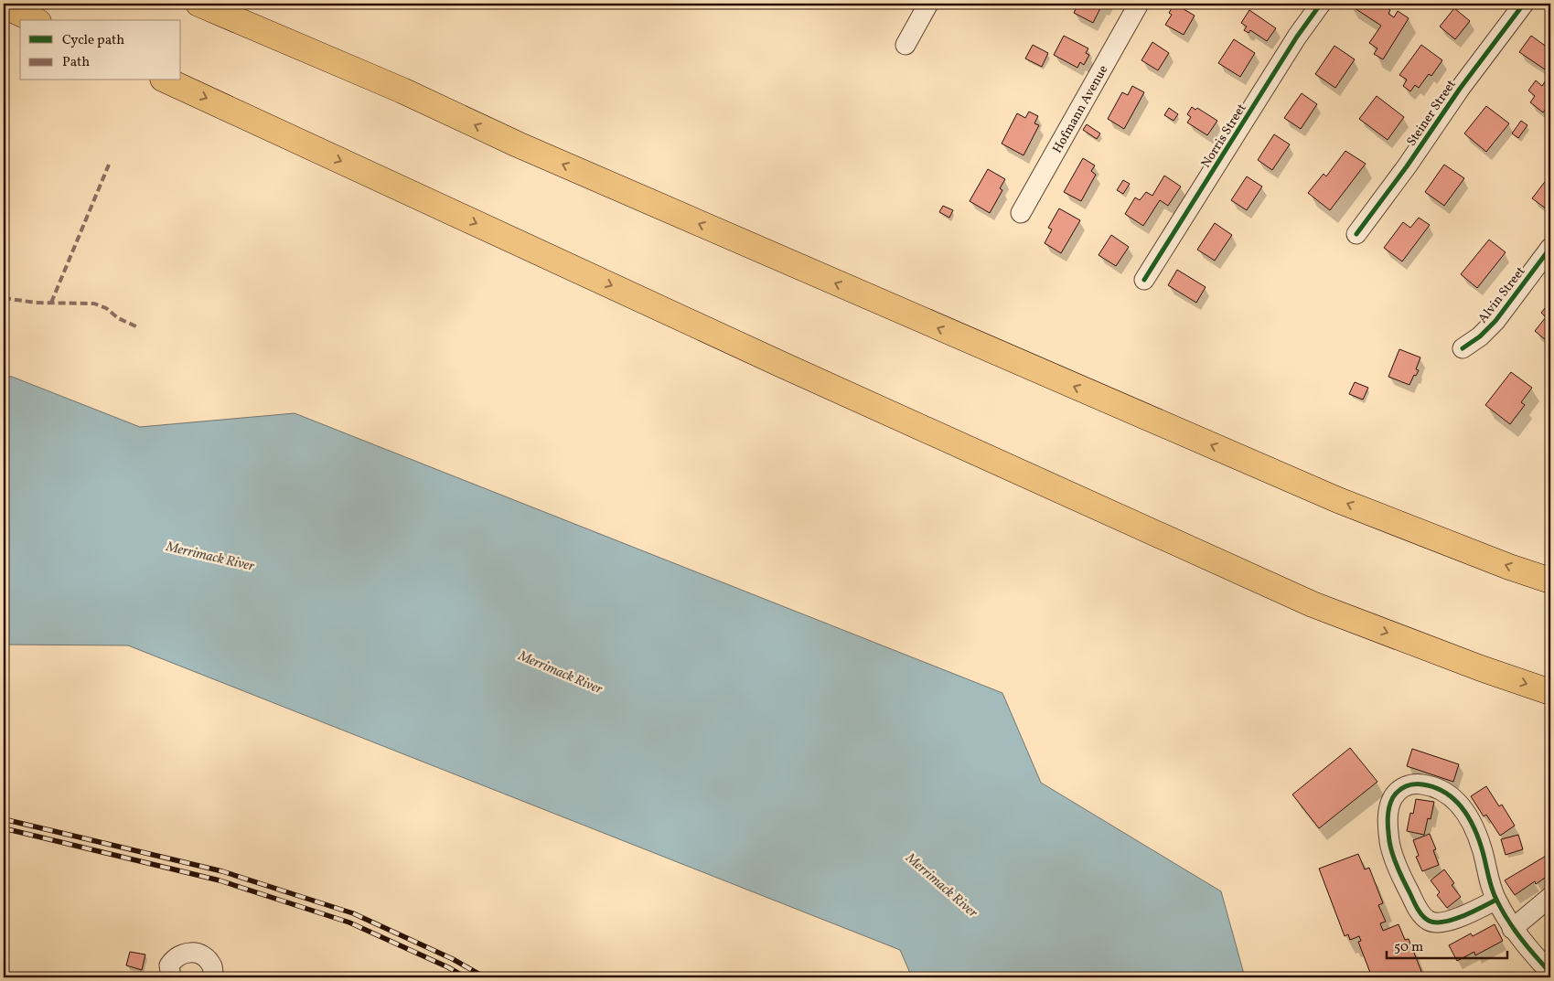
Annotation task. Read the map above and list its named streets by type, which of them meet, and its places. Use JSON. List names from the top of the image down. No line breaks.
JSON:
{"streets":{"street":["Hofmann Avenue","Steiner Street","Norris Street","Alvin Street"]},"water":["Merrimack River"],"legend":["Cycle path","Path"],"scale_bar":"50 m"}
